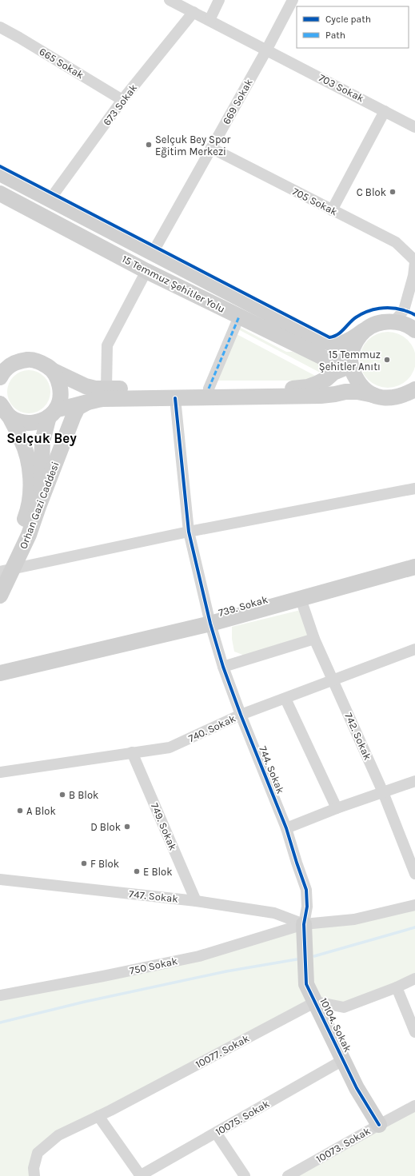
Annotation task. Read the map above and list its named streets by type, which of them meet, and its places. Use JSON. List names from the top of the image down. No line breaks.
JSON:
{"streets":{"main road":["15 Temmuz Şehitler Yolu","Orhan Gazi Caddesi","739. Sokak","10104. Sokak"],"street":["665 Sokak","703 Sokak","669 Sokak","673 Sokak","705 Sokak","740. Sokak","742. Sokak","744. Sokak","749. Sokak","747. Sokak","750 Sokak","10077. Sokak","10075. Sokak","10073. Sokak"]},"crossings":[["665 Sokak","673 Sokak"],["703 Sokak","669 Sokak"],["703 Sokak","673 Sokak"],["669 Sokak","705 Sokak"],["669 Sokak","15 Temmuz Şehitler Yolu"],["673 Sokak","15 Temmuz Şehitler Yolu"],["739. Sokak","742. Sokak"],["739. Sokak","744. Sokak"],["740. Sokak","742. Sokak"],["740. Sokak","744. Sokak"],["740. Sokak","749. Sokak"],["744. Sokak","747. Sokak"],["744. Sokak","750 Sokak"],["744. Sokak","10104. Sokak"],["749. Sokak","747. Sokak"],["747. Sokak","750 Sokak"],["747. Sokak","10104. Sokak"],["750 Sokak","10104. Sokak"],["10104. Sokak","10077. Sokak"],["10104. Sokak","10075. Sokak"],["10104. Sokak","10073. Sokak"]],"districts":["Selçuk Bey"],"places":["Selçuk Bey Spor Eğitim Merkezi","C Blok","15 Temmuz Şehitler Anıtı","B Blok","A Blok","D Blok","F Blok","E Blok"],"legend":["Cycle path","Path"]}
